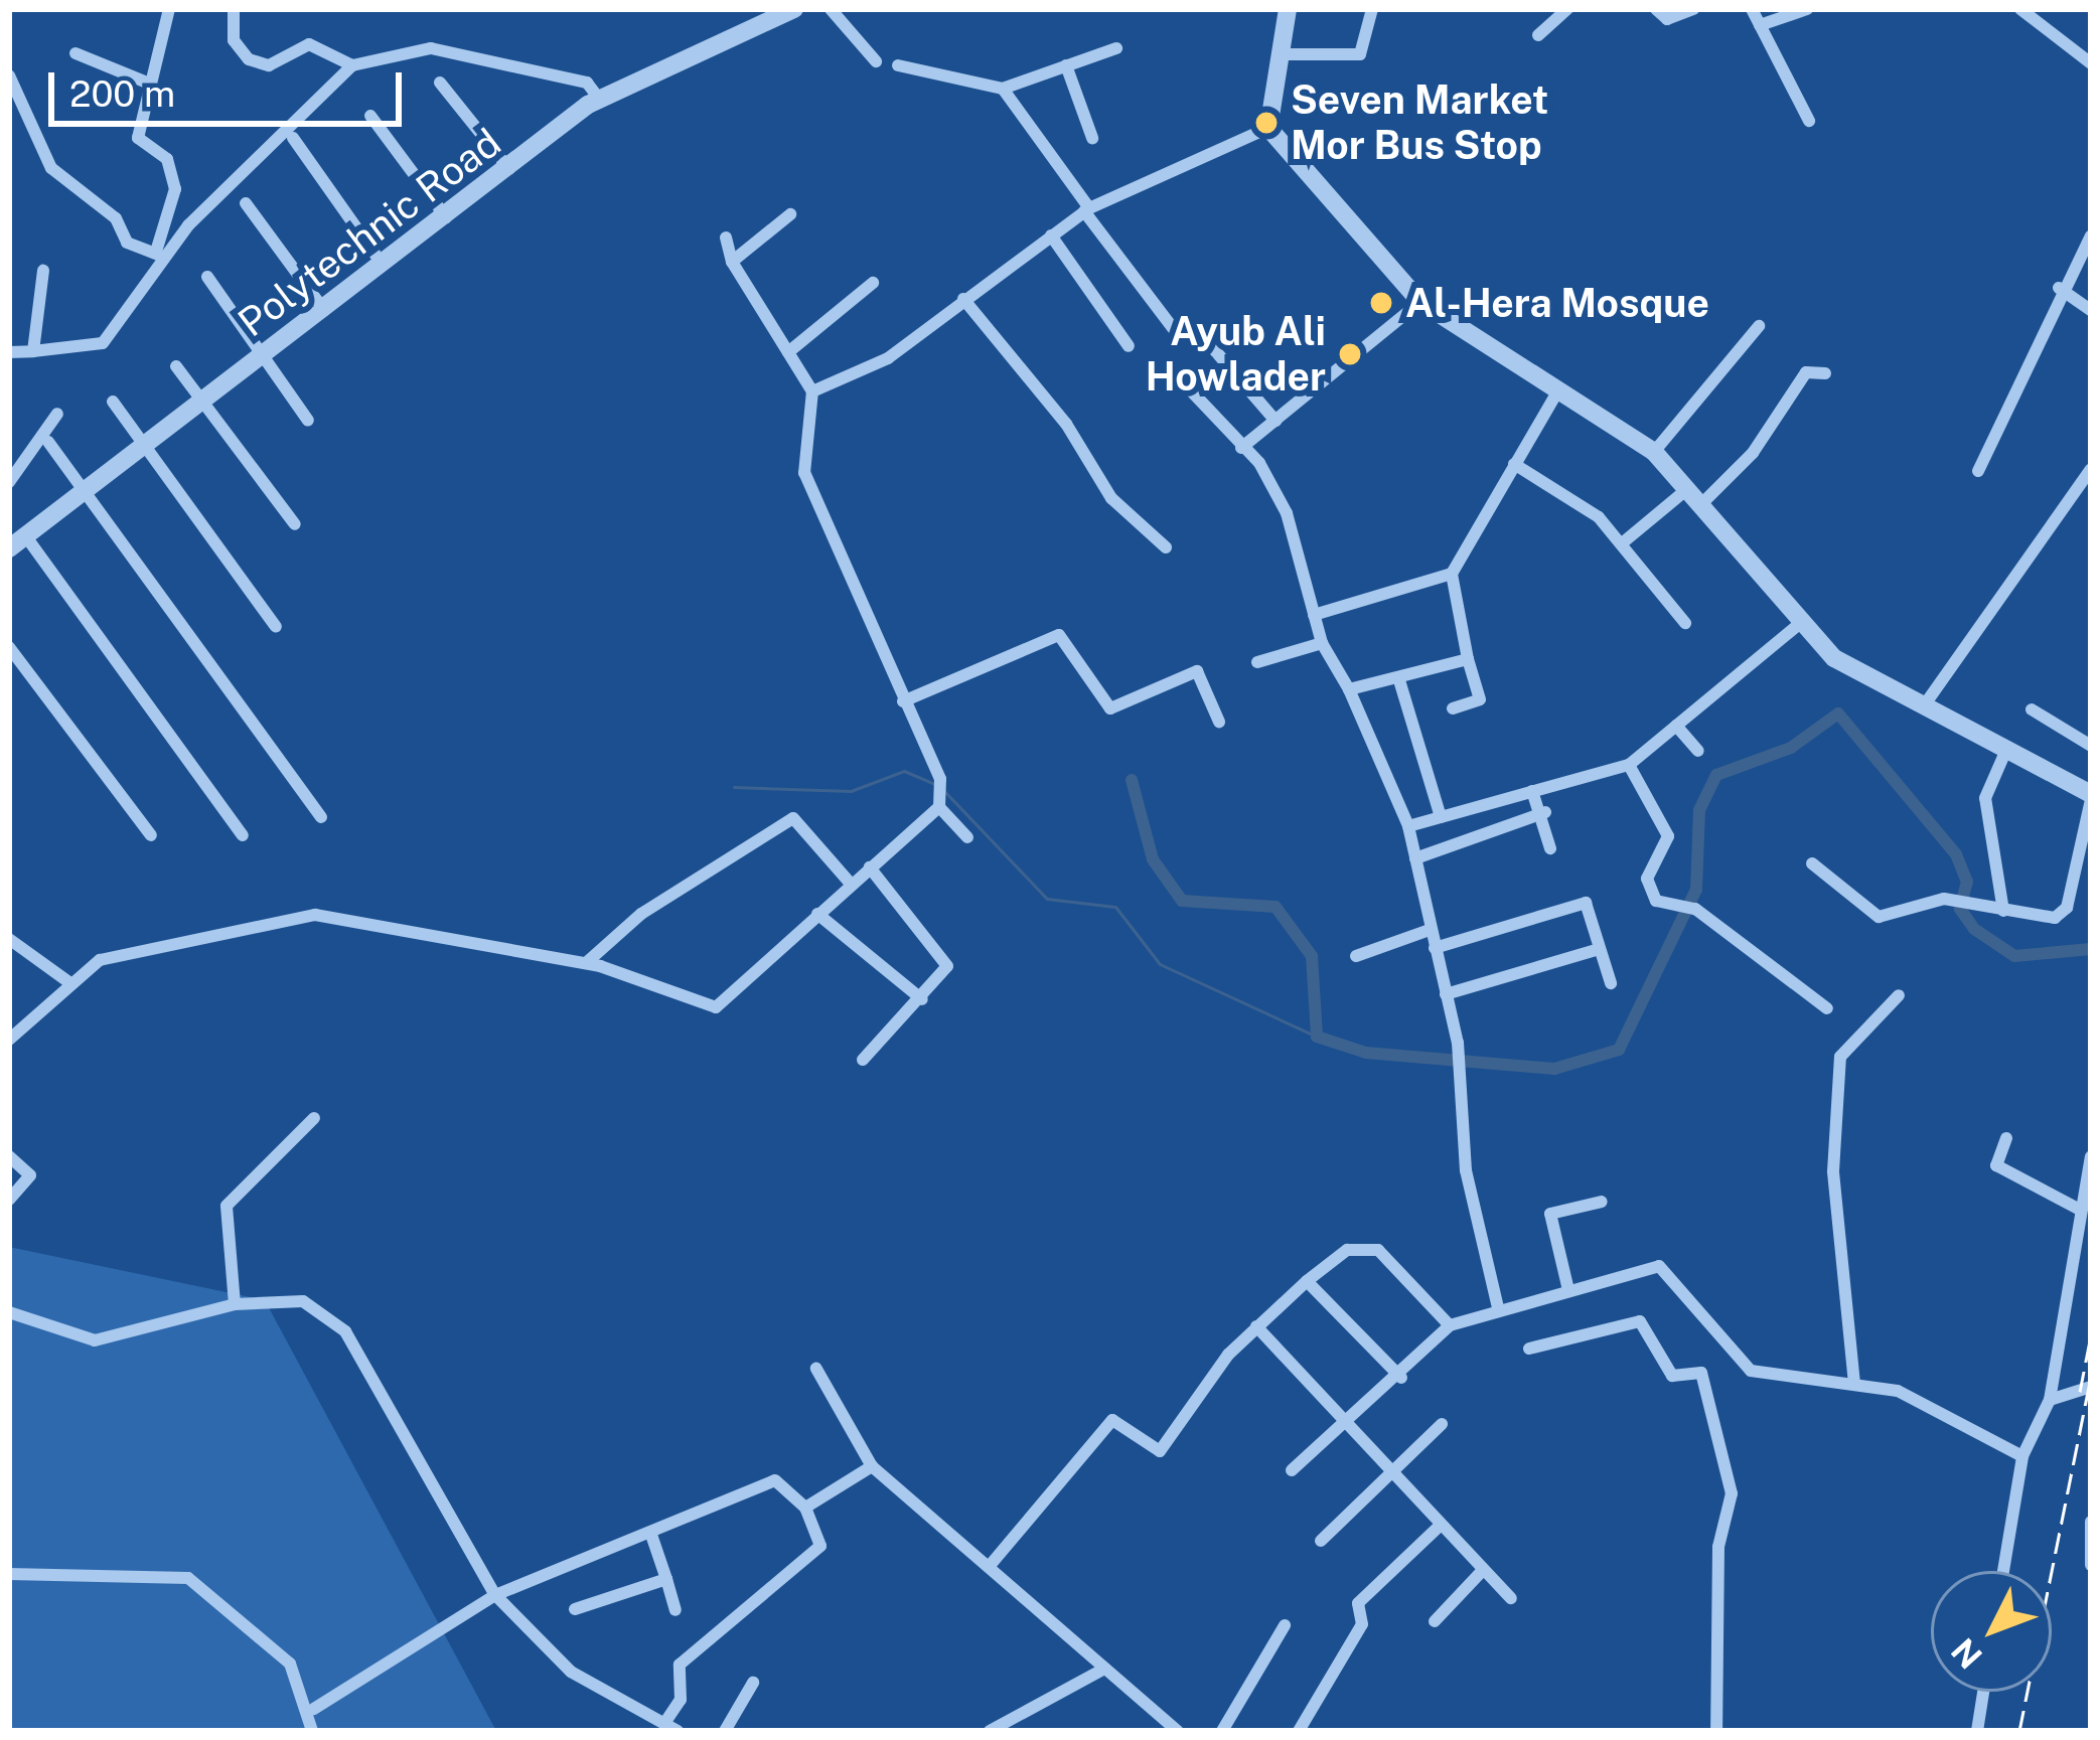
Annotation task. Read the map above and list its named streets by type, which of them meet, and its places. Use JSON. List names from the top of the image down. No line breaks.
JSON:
{"streets":{"street":["Polytechnic Road"]},"places":["Seven Market Mor Bus Stop","Al-Hera Mosque","Ayub Ali Howlader"],"scale_bar":"200 m","north":"bottom left"}
